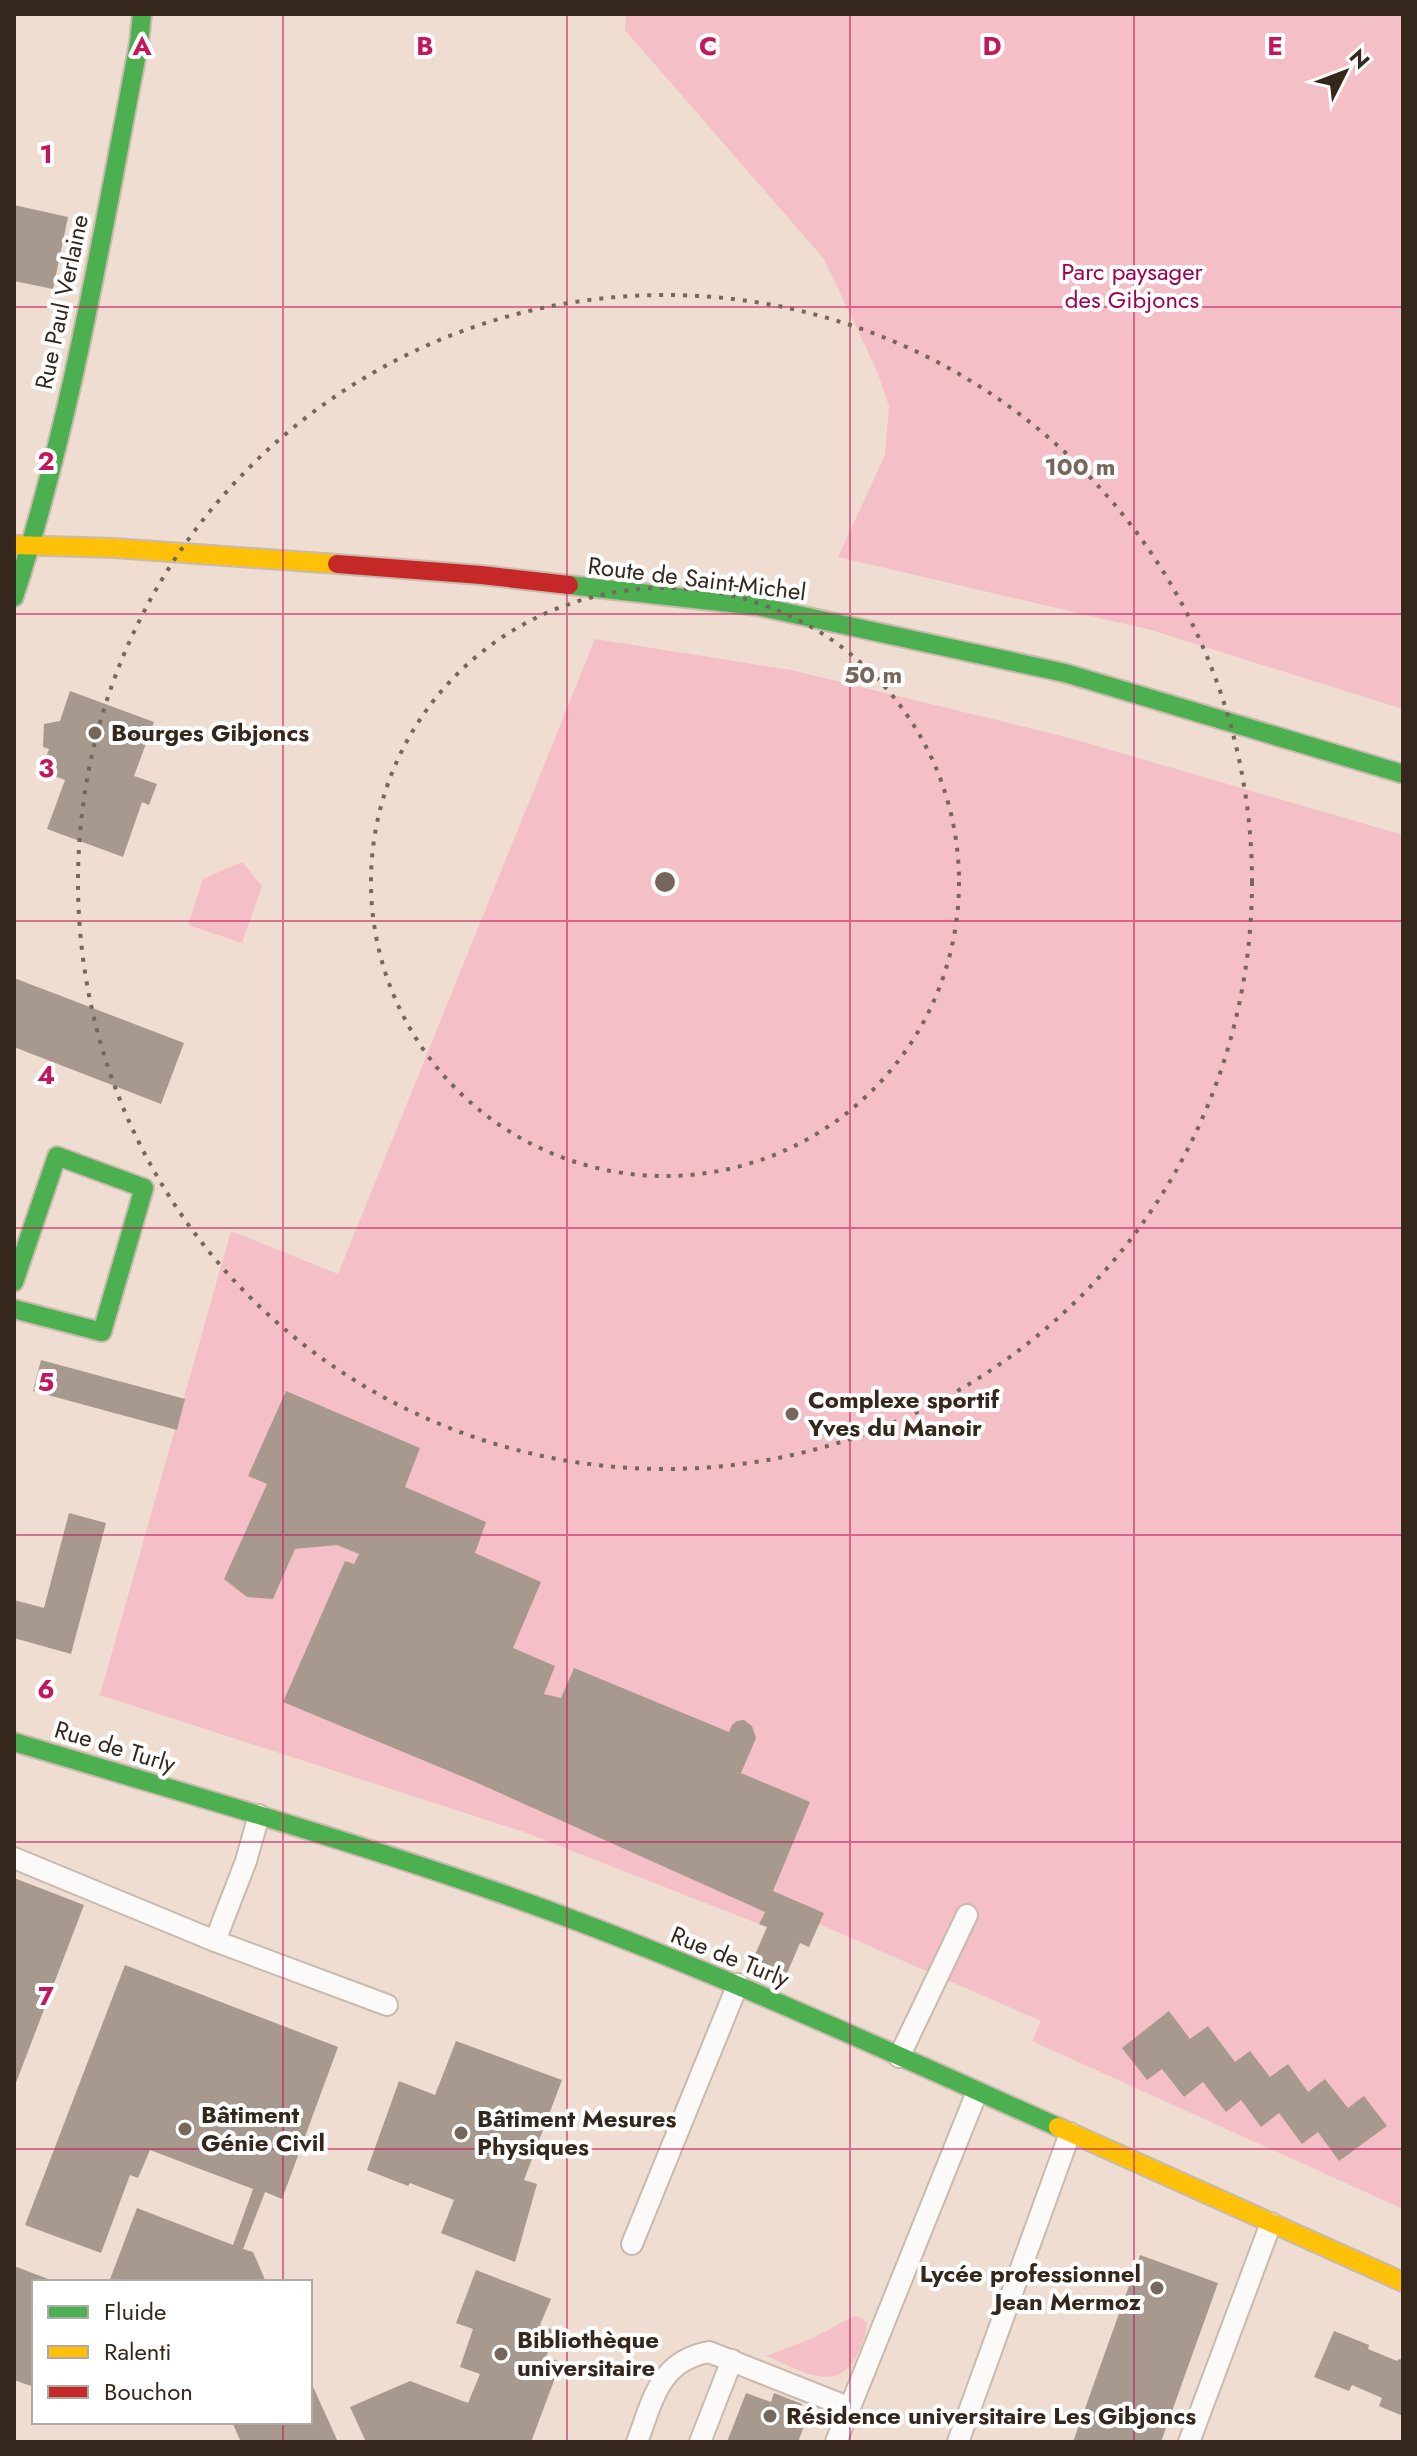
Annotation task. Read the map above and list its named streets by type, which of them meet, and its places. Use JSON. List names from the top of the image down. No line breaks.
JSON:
{"streets":{"street":["Rue Paul Verlaine","Route de Saint-Michel","Rue de Turly"]},"crossings":[["Rue Paul Verlaine","Route de Saint-Michel"]],"parks":["Parc paysager des Gibjoncs"],"places":["Bourges Gibjoncs","Complexe sportif Yves du Manoir","Bâtiment Génie Civil","Bâtiment Mesures Physiques","Lycée professionnel Jean Mermoz","Bibliothèque universitaire","Résidence universitaire Les Gibjoncs"],"legend":["Fluide","Ralenti","Bouchon"],"north":"top right","grid":{"columns":["A","B","C","D","E"],"rows":["1","2","3","4","5","6","7"]},"rings":["100 m","50 m"]}
